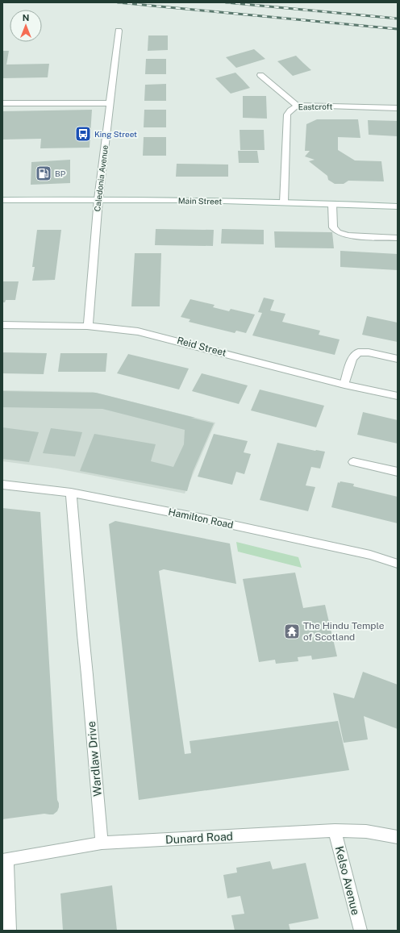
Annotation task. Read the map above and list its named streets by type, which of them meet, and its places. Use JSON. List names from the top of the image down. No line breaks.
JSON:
{"streets":{"street":["Eastcroft","Caledonia Avenue","Main Street","Reid Street","Hamilton Road","Wardlaw Drive","Dunard Road","Kelso Avenue"]},"crossings":[["Eastcroft","Main Street"],["Caledonia Avenue","Main Street"],["Caledonia Avenue","Reid Street"],["Hamilton Road","Wardlaw Drive"],["Wardlaw Drive","Dunard Road"],["Dunard Road","Kelso Avenue"]],"places":{"bus stop":["King Street"],"fuel station":["BP"],"temple":["The Hindu Temple of Scotland"]},"north":"top"}
